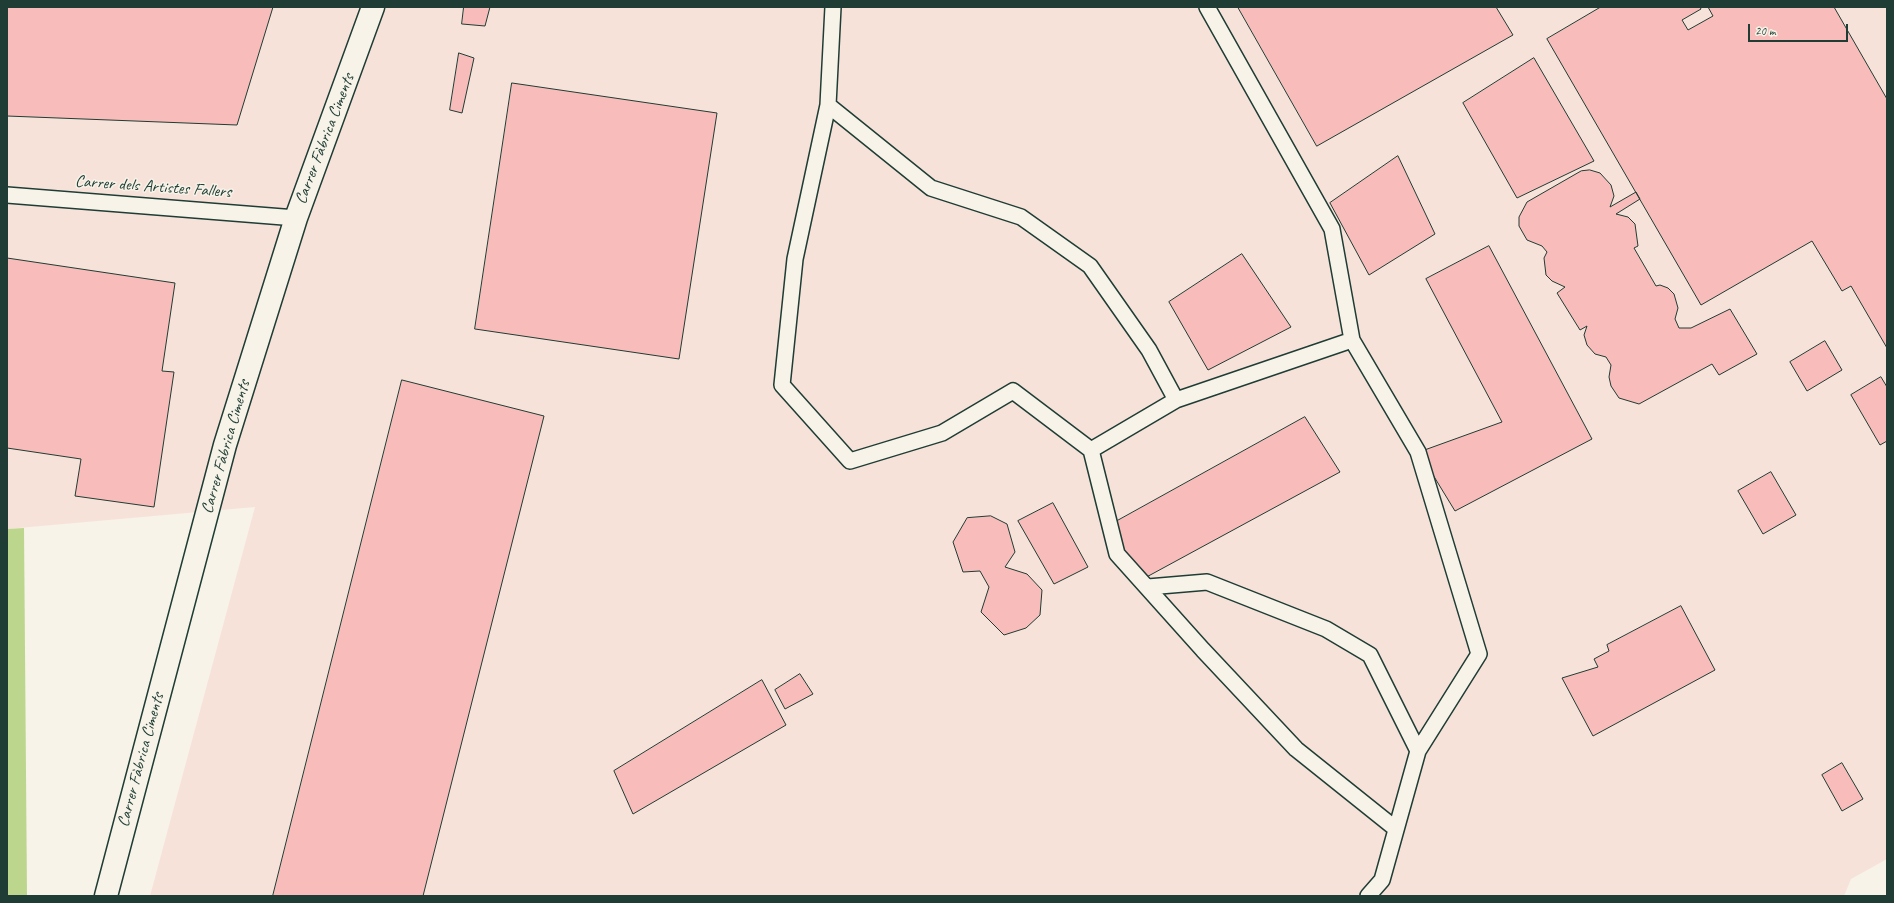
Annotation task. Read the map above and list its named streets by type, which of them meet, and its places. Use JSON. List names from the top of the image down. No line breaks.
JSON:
{"streets":{"street":["Carrer Fàbrica Ciments"],"lane":["Carrer dels Artistes Fallers"]},"crossings":[["Carrer Fàbrica Ciments","Carrer dels Artistes Fallers"]],"scale_bar":"20 m"}
